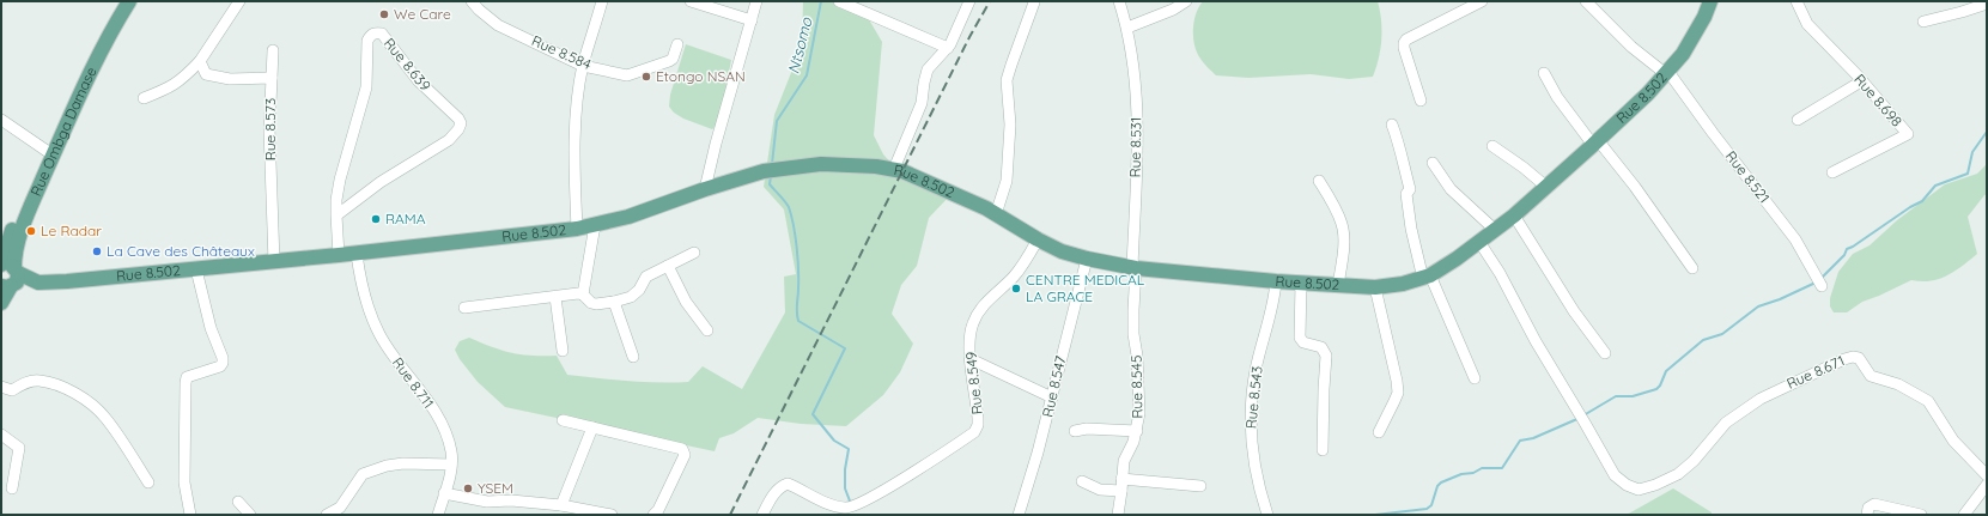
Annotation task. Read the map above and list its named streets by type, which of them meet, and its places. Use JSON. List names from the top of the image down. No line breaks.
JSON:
{"streets":{"main road":["Rue 8.502","Rue Ombga Damase"],"street":["Rue 8.584","Rue 8.639","Rue 8.698","Rue 8.573","Rue 8.531","Rue 8.521","Rue 8.671","Rue 8.711","Rue 8.549","Rue 8.547","Rue 8.545","Rue 8.543"]},"crossings":[["Rue 8.639","Rue 8.502"],["Rue 8.502","Rue 8.573"],["Rue 8.502","Rue Ombga Damase"],["Rue 8.502","Rue 8.531"],["Rue 8.502","Rue 8.521"],["Rue 8.502","Rue 8.671"],["Rue 8.502","Rue 8.711"],["Rue 8.502","Rue 8.549"],["Rue 8.502","Rue 8.547"],["Rue 8.502","Rue 8.545"],["Rue 8.502","Rue 8.543"],["Rue 8.531","Rue 8.545"]],"water":["Ntsomo"],"places":["We Care","Etongo NSAN","RAMA","Le Radar","La Cave des Châteaux","CENTRE MEDICAL LA GRACE","YSEM"]}
